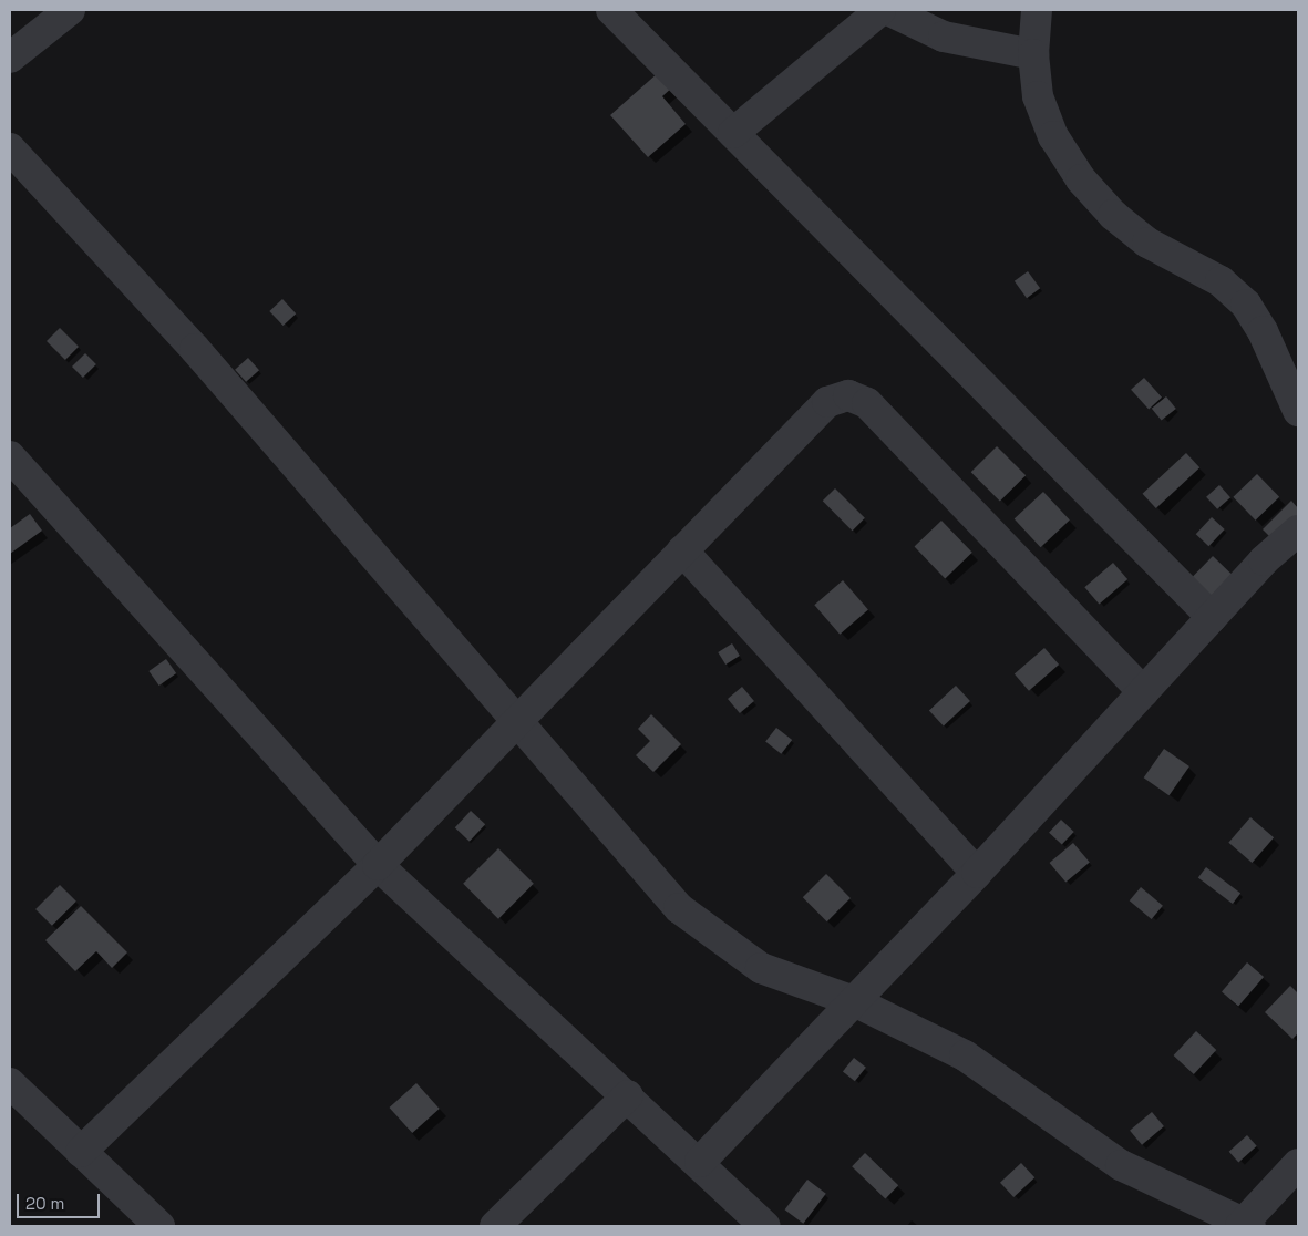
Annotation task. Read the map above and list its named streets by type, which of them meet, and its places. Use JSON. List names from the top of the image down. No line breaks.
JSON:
{"scale_bar":"20 m"}
